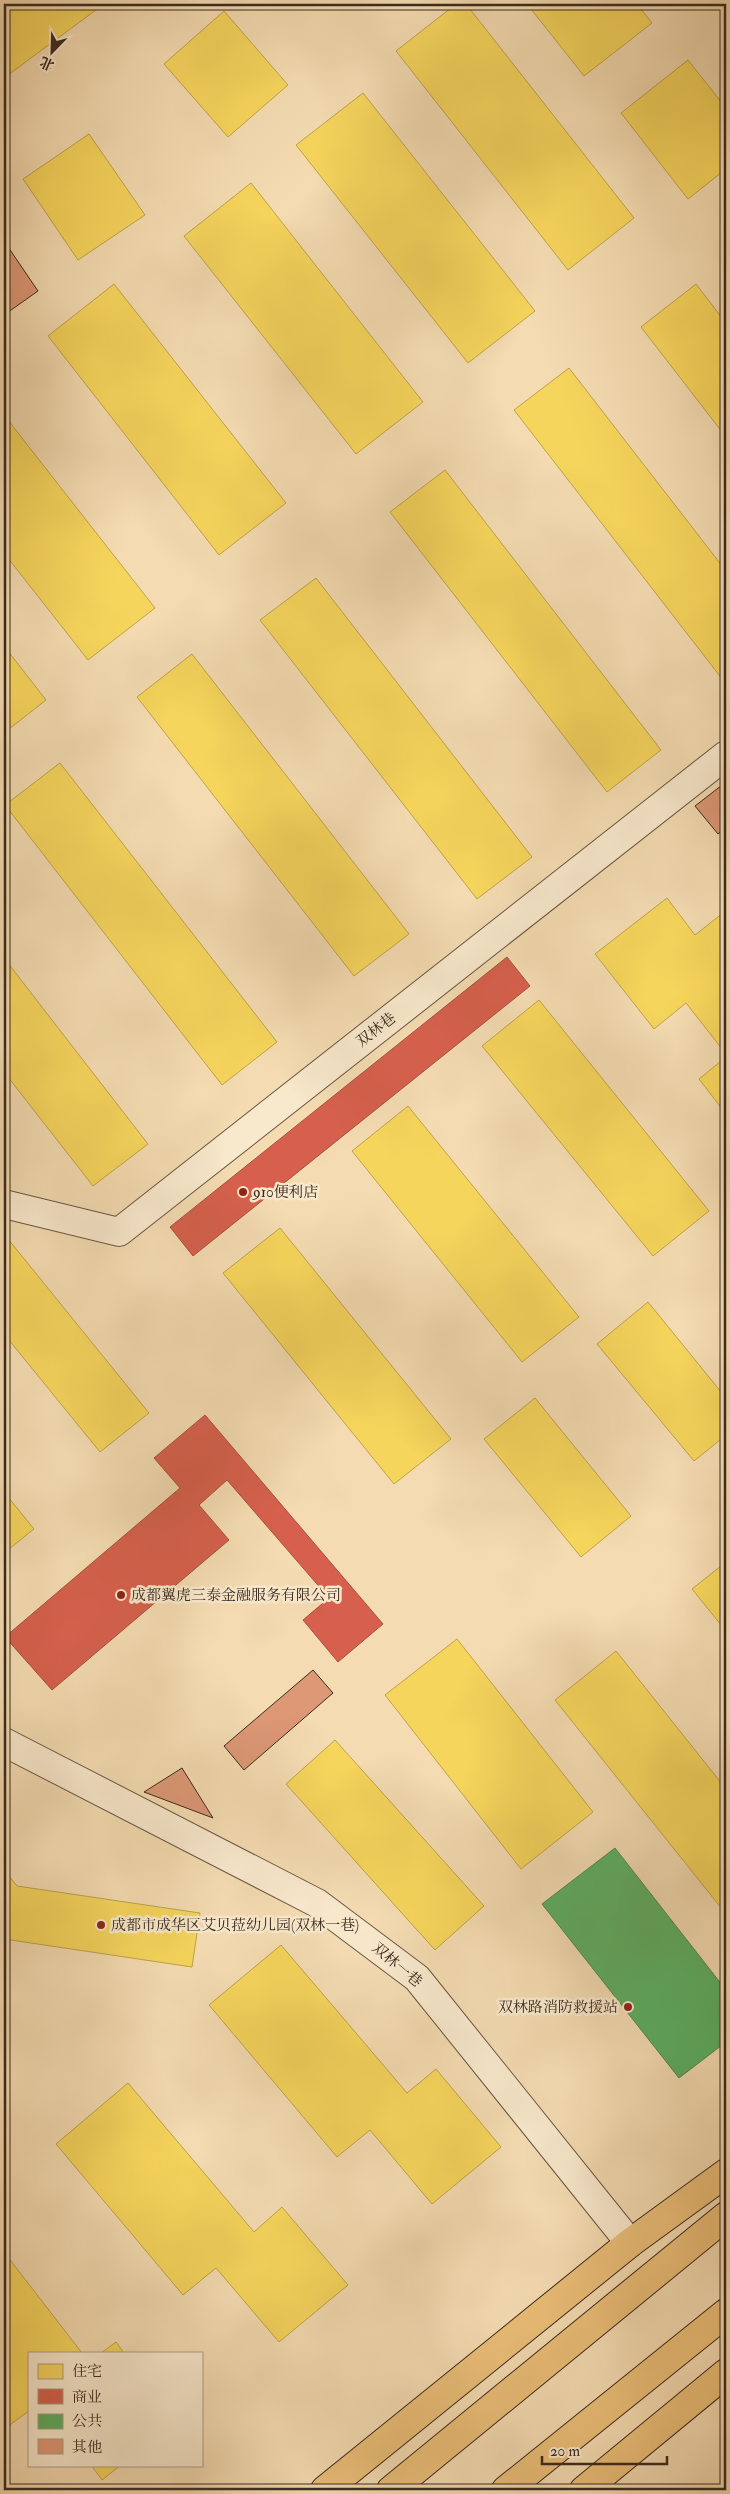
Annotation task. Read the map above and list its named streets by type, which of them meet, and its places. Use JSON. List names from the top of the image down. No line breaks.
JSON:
{"streets":{"street":["双林巷","双林一巷"]},"places":["910便利店","成都翼虎三泰金融服务有限公司","成都市成华区艾贝菈幼儿园(双林一巷)","双林路消防救援站"],"legend":["住宅","商业","公共","其他"],"scale_bar":"20 m","north":"bottom left"}
